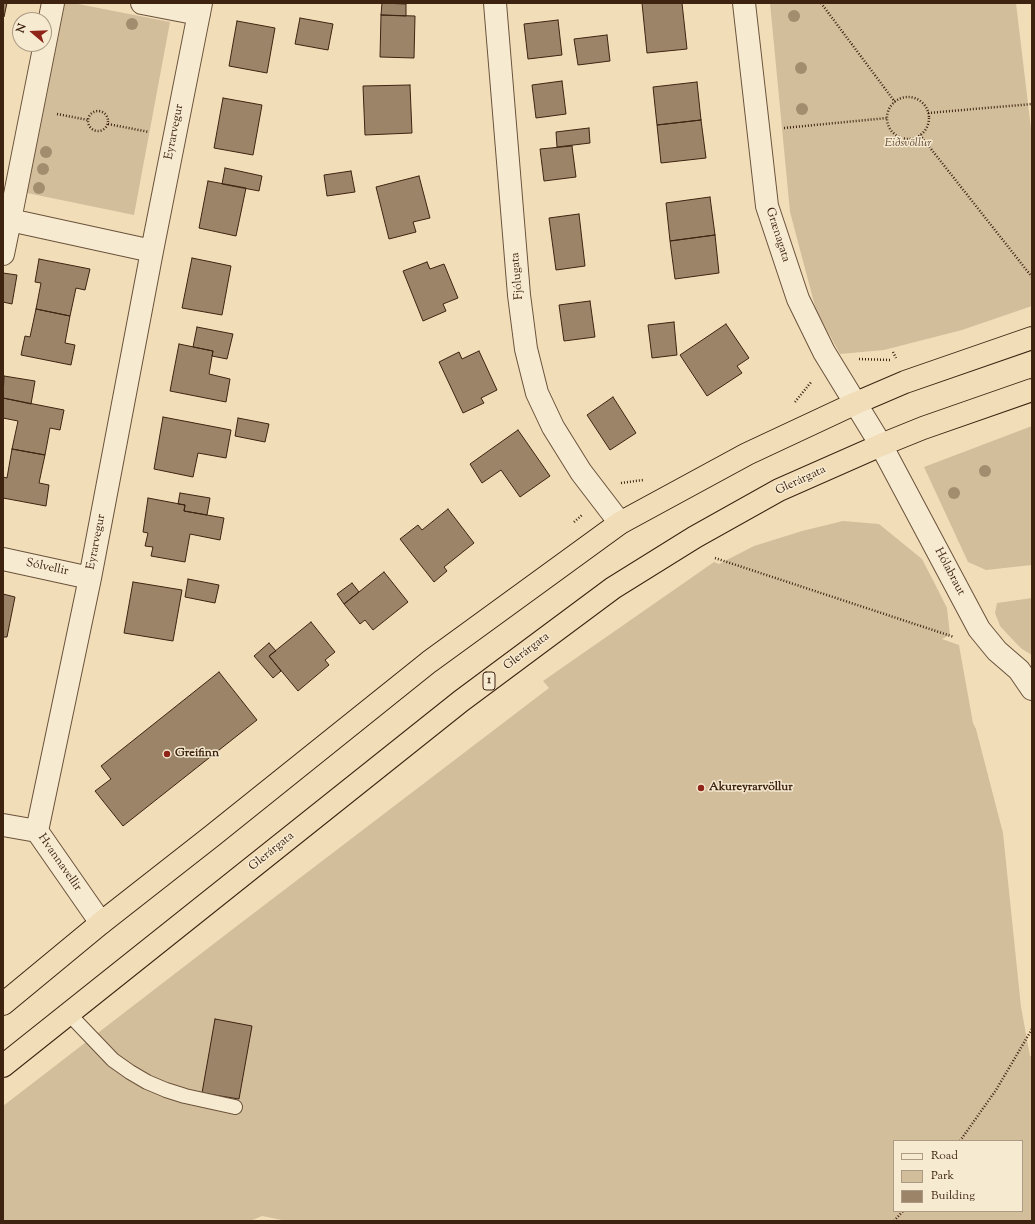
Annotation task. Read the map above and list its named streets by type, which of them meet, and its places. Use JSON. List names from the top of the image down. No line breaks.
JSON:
{"streets":{"highway":["Glerárgata","1"],"street":["Eyrarvegur","Grænagata","Fjólugata","Sólvellir","Hólabraut","Hvannavellir"]},"crossings":[["Eyrarvegur","Sólvellir"],["Eyrarvegur","Hvannavellir"],["Grænagata","Glerárgata"],["Grænagata","Hólabraut"],["Glerárgata","Hólabraut"]],"parks":["Eiðsvöllur"],"places":["Greifinn","Akureyrarvöllur"],"legend":["Road","Park","Building"],"north":"left"}
